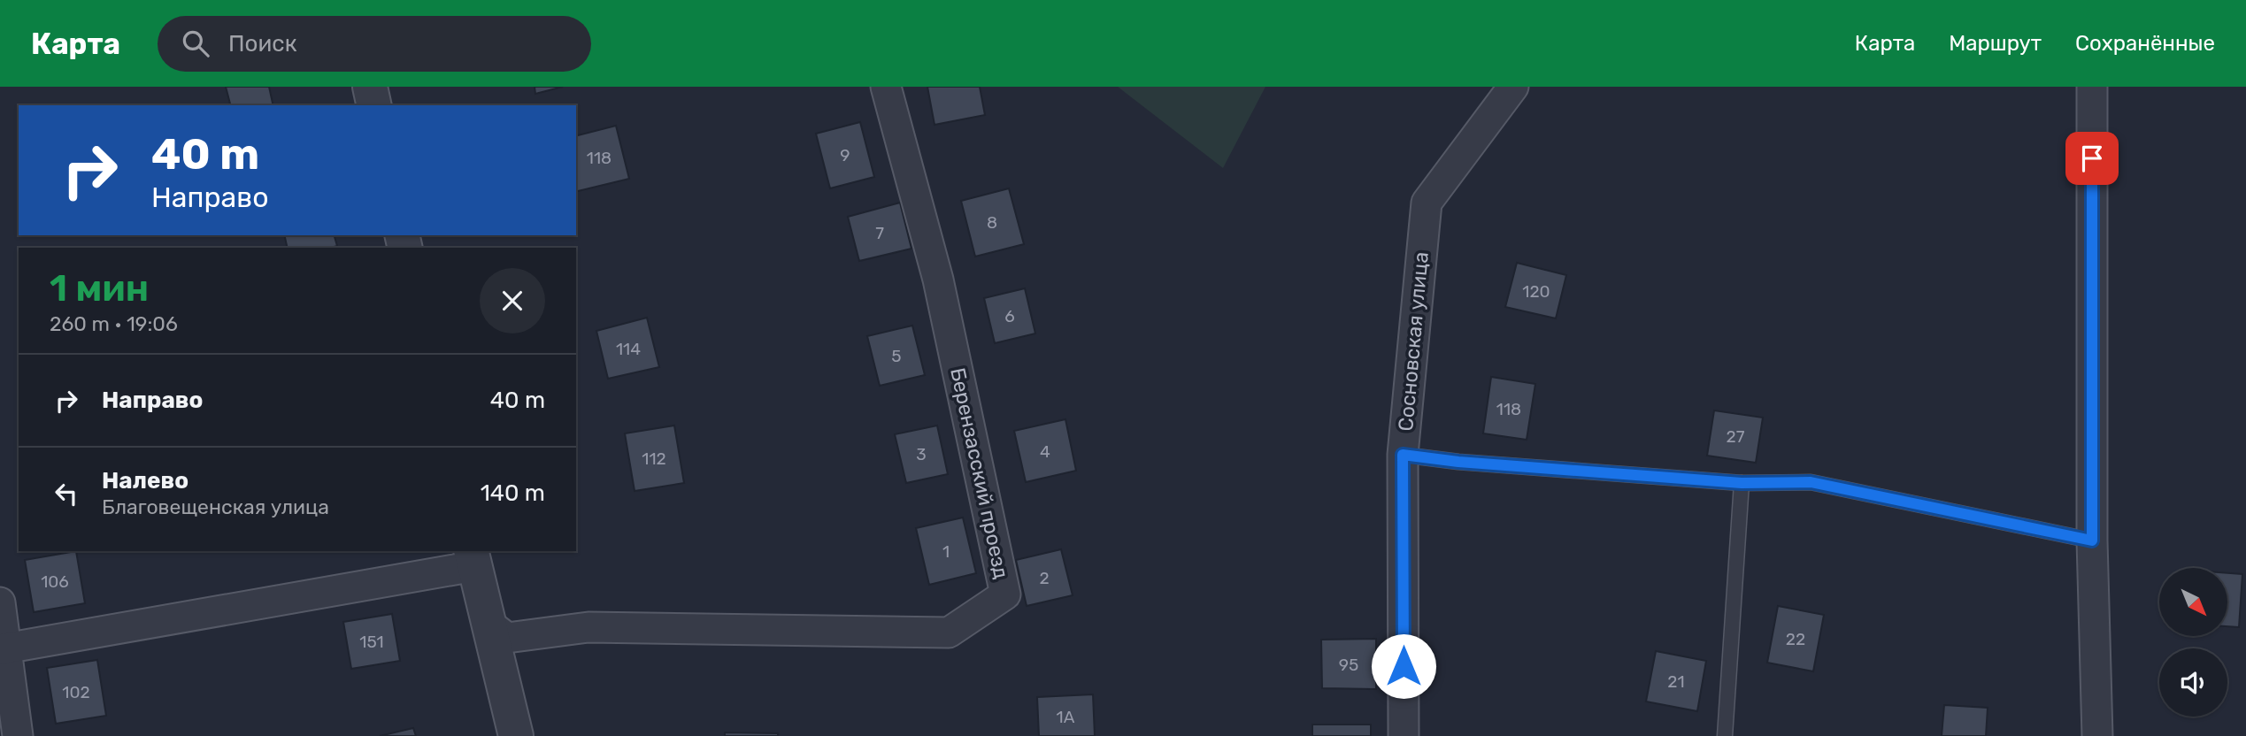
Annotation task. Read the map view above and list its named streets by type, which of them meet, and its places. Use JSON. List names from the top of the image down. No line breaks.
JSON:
{"streets":{"street":["Сосновская улица","Берензасский проезд"]},"house_numbers":["9","118","8","7","120","6","114","5","118","27","4","3","112","1","2","106","22","151","95","21","102","1А"],"north":"bottom right","page":{"header":"Карта","search":"Поиск","nav":["Карта","Маршрут","Сохранённые"],"turn":["40 m","Направо"],"heading":["1 мин","260 m · 19:06"],"list":[{"name":"Направо","value":"40 m"},{"name":"Налево","note":"Благовещенская улица","value":"140 m"}]}}
